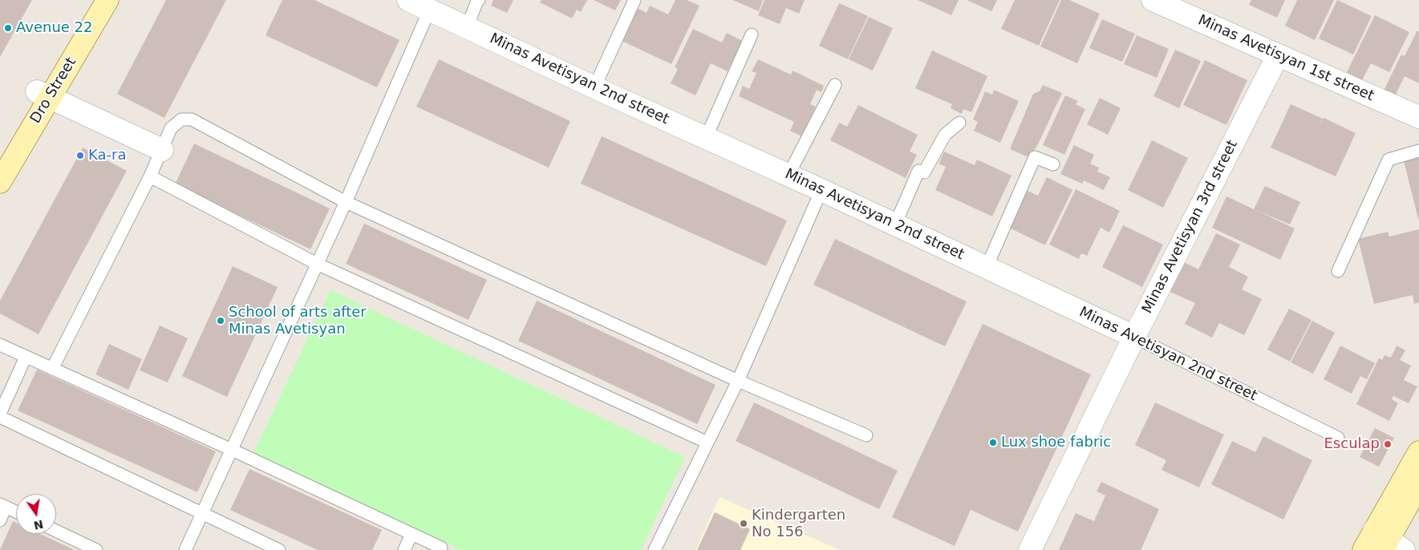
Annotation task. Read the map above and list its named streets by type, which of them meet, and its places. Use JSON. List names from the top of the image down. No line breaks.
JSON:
{"streets":{"street":["Minas Avetisyan 1st street","Minas Avetisyan 2nd street","Dro Street","Minas Avetisyan 3rd street"]},"crossings":[["Minas Avetisyan 1st street","Minas Avetisyan 3rd street"],["Minas Avetisyan 2nd street","Minas Avetisyan 3rd street"]],"places":["Avenue 22","Ka-ra","School of arts after Minas Avetisyan","Lux shoe fabric","Esculap","Kindergarten No 156"],"north":"bottom"}
